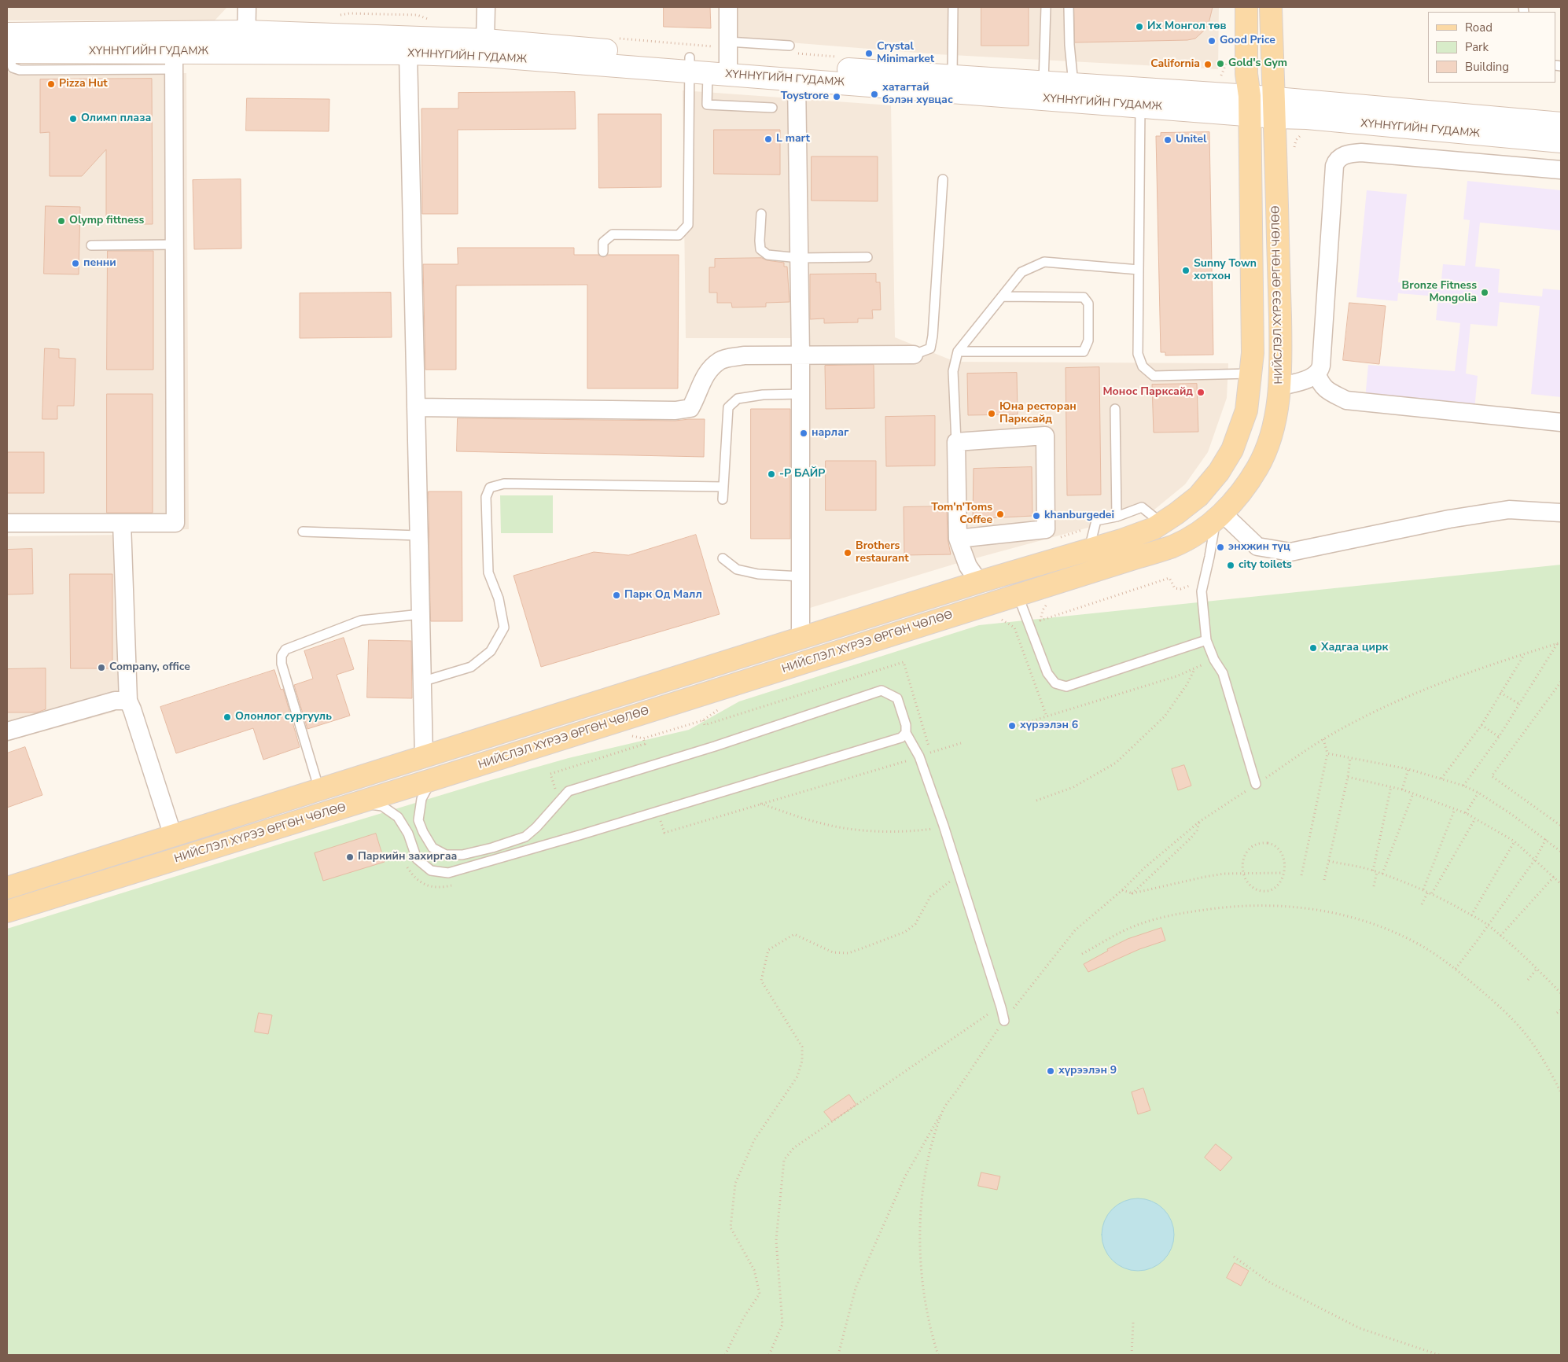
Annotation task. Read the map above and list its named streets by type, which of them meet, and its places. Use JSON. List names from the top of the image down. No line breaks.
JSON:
{"streets":{"main road":["ХҮННҮГИЙН ГУДАМЖ","НИЙСЛЭЛ ХҮРЭЭ ӨРГӨН ЧӨЛӨӨ"]},"crossings":[["ХҮННҮГИЙН ГУДАМЖ","НИЙСЛЭЛ ХҮРЭЭ ӨРГӨН ЧӨЛӨӨ"]],"places":["Их Монгол төв","Good Price","Crystal Minimarket","Gold's Gym","California","Pizza Hut","хатагтай бэлэн хувцас","Toystrore","Олимп плаза","L mart","Unitel","Olymp fittness","пенни","Sunny Town хотхон","Bronze Fitness Mongolia","Монос Парксайд","Юна ресторан Парксайд","нарлаг","-Р БАЙР","Tom'n'Toms Coffee","khanburgedei","энхжин түц","Brothers restaurant","city toilets","Парк Од Малл","Хадгаа цирк","Company, office","Олонлог сургууль","хүрээлэн 6","Паркийн захиргаа","хүрээлэн 9"],"legend":["Road","Park","Building"]}
